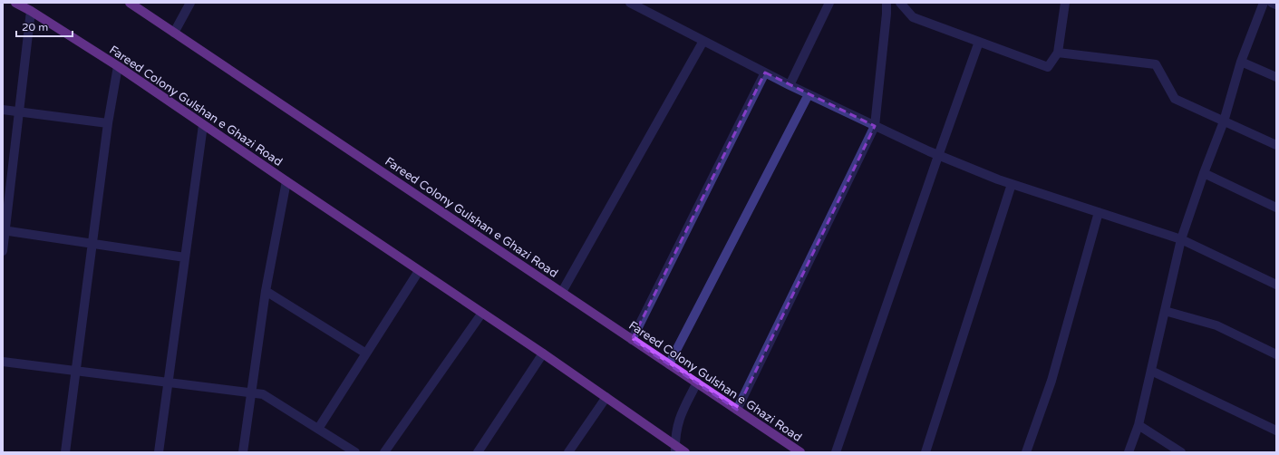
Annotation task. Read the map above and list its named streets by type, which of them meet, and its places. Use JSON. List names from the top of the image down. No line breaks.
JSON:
{"streets":{"main road":["Fareed Colony Gulshan e Ghazi Road"]},"scale_bar":"20 m"}
